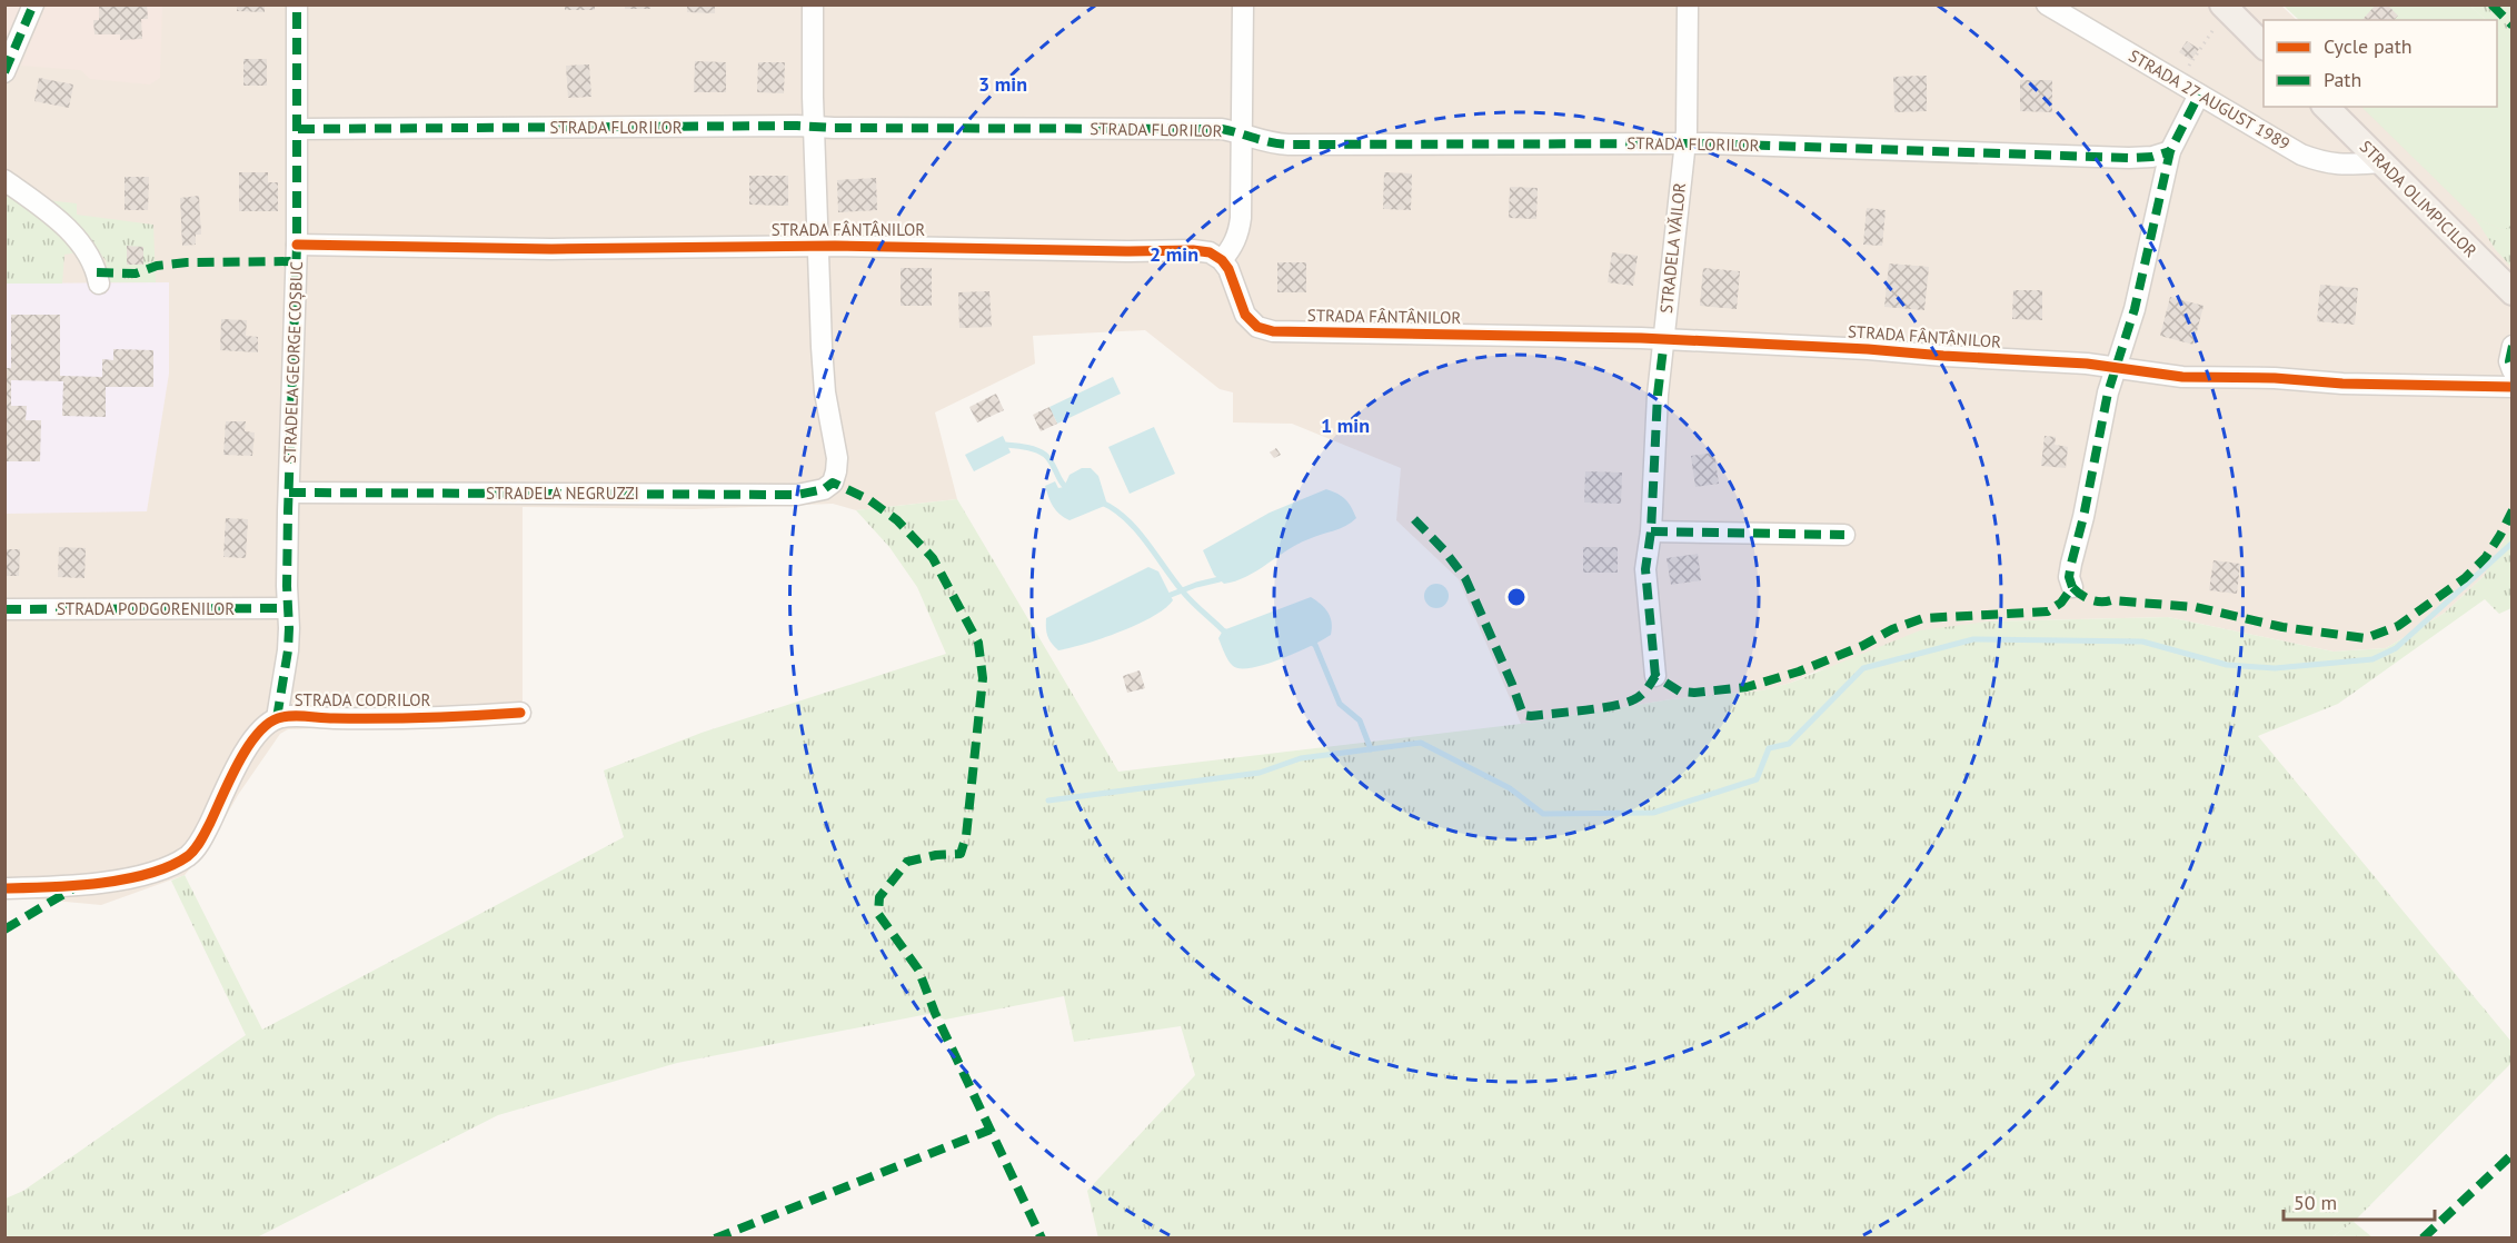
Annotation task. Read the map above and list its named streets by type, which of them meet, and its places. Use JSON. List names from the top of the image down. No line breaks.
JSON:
{"streets":{"main road":["STRADA OLIMPICILOR"],"street":["STRADA 27 AUGUST 1989","STRADA FLORILOR","STRADA FÂNTÂNILOR","STRADELA VĂILOR","STRADELA GEORGE COȘBUC","STRADELA NEGRUZZI","STRADA PODGORENILOR","STRADA CODRILOR"]},"crossings":[["STRADA 27 AUGUST 1989","STRADA OLIMPICILOR"],["STRADA FLORILOR","STRADELA VĂILOR"],["STRADA FLORILOR","STRADELA GEORGE COȘBUC"],["STRADA FÂNTÂNILOR","STRADELA VĂILOR"],["STRADA FÂNTÂNILOR","STRADELA GEORGE COȘBUC"],["STRADA FÂNTÂNILOR","STRADELA NEGRUZZI"],["STRADELA GEORGE COȘBUC","STRADELA NEGRUZZI"],["STRADELA GEORGE COȘBUC","STRADA PODGORENILOR"],["STRADELA GEORGE COȘBUC","STRADA CODRILOR"]],"legend":["Cycle path","Path"],"scale_bar":"50 m","rings":["3 min","2 min","1 min"]}
